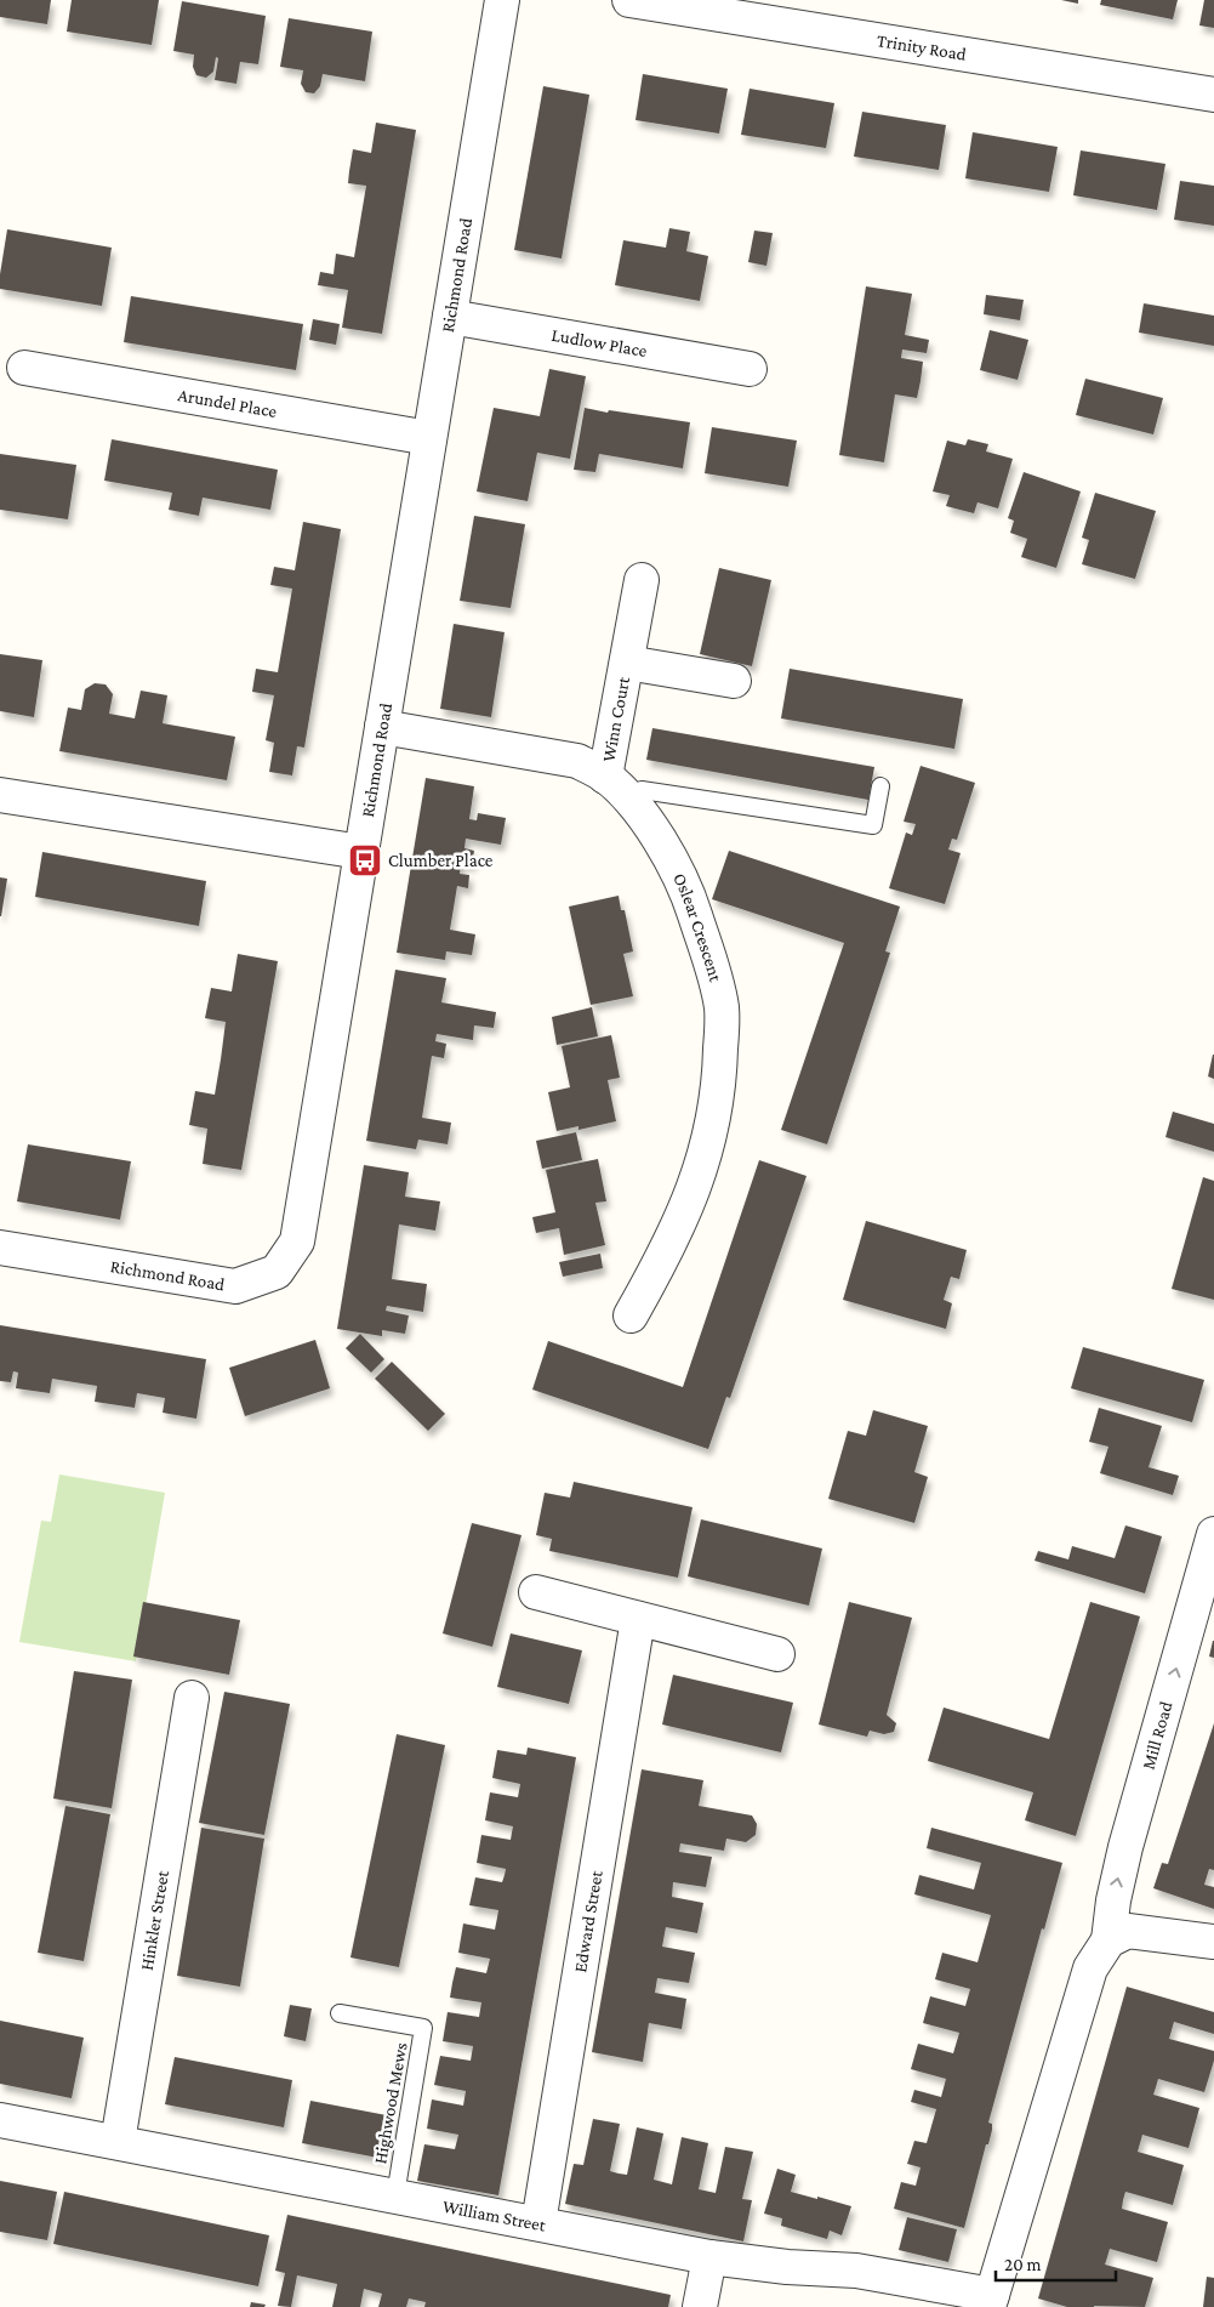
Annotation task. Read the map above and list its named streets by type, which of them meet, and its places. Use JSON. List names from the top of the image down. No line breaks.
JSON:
{"streets":{"street":["Trinity Road","Richmond Road","Ludlow Place","Arundel Place","Winn Court","Oslear Crescent","Mill Road","Hinkler Street","Edward Street","William Street"],"lane":["Highwood Mews"]},"crossings":[["Richmond Road","Ludlow Place"],["Richmond Road","Arundel Place"],["Richmond Road","Oslear Crescent"],["Winn Court","Oslear Crescent"],["Mill Road","William Street"],["Hinkler Street","William Street"],["Edward Street","William Street"],["Highwood Mews","William Street"]],"one_way":["Mill Road"],"places":{"bus stop":["Clumber Place"]},"scale_bar":"20 m"}
